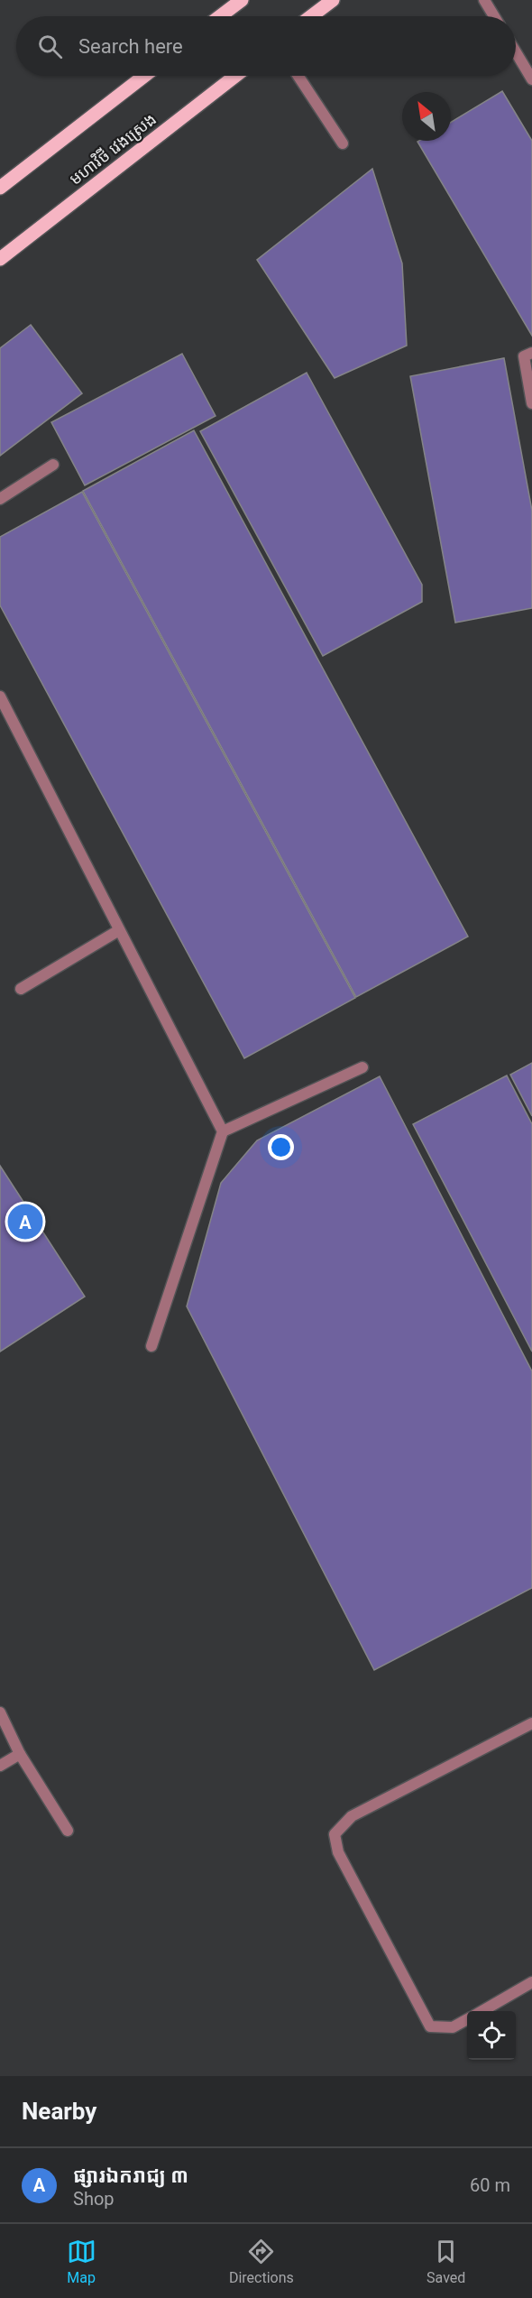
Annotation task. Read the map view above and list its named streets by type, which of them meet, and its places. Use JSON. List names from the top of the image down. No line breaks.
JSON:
{"streets":{"main road":["មហាវិថី វេងស្រេង"]},"north":"top left","page":{"search":"Search here","pins":"A","heading":"Nearby","list":[{"mark":"A","name":"ផ្សារឯករាជ្យ ៣","note":"Shop","value":"60 m"}],"nav":["Map","Directions","Saved"]}}
